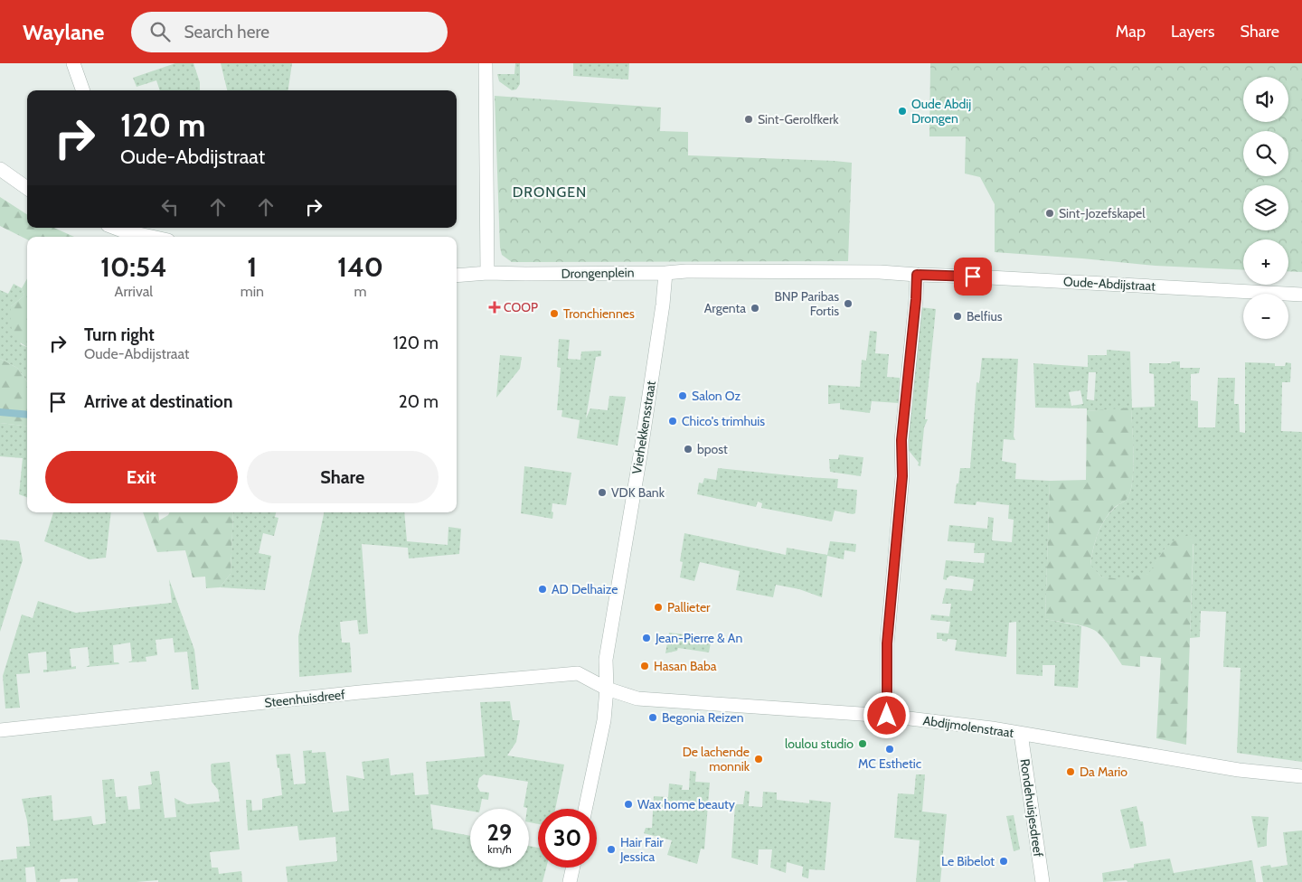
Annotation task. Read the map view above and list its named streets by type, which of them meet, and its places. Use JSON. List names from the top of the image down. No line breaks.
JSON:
{"streets":{"street":["Drongenplein","Oude-Abdijstraat","Vierhekkensstraat","Steenhuisdreef","Abdijmolenstraat","Rondehuisjesdreef"]},"crossings":[["Drongenplein","Oude-Abdijstraat"],["Drongenplein","Vierhekkensstraat"],["Vierhekkensstraat","Steenhuisdreef"],["Vierhekkensstraat","Abdijmolenstraat"],["Steenhuisdreef","Abdijmolenstraat"],["Abdijmolenstraat","Rondehuisjesdreef"]],"districts":["DRONGEN"],"places":{"other":["Oude Abdij Drongen","Sint-Gerolfkerk","Sint-Jozefskapel","BNP Paribas Fortis","Argenta","Tronchiennes","Belfius","Salon Oz","Chico's trimhuis","bpost","VDK Bank","AD Delhaize","Pallieter","Jean-Pierre & An","Hasan Baba","Begonia Reizen","loulou studio","MC Esthetic","De lachende monnik","Da Mario","Wax home beauty","Hair Fair Jessica","Le Bibelot"],"health":["COOP"]},"page":{"header":"Waylane","search":"Search here","nav":["Map","Layers","Share"],"map_buttons":["+","−"],"turn":["120 m","Oude-Abdijstraat"],"eta":["10:54","Arrival","1","min","140","m"],"list":[{"name":"Turn right","note":"Oude-Abdijstraat","value":"120 m"},{"name":"Arrive at destination","value":"20 m"}],"buttons":["Exit","Share"],"speed":"29 km/h","limit":"30"}}
